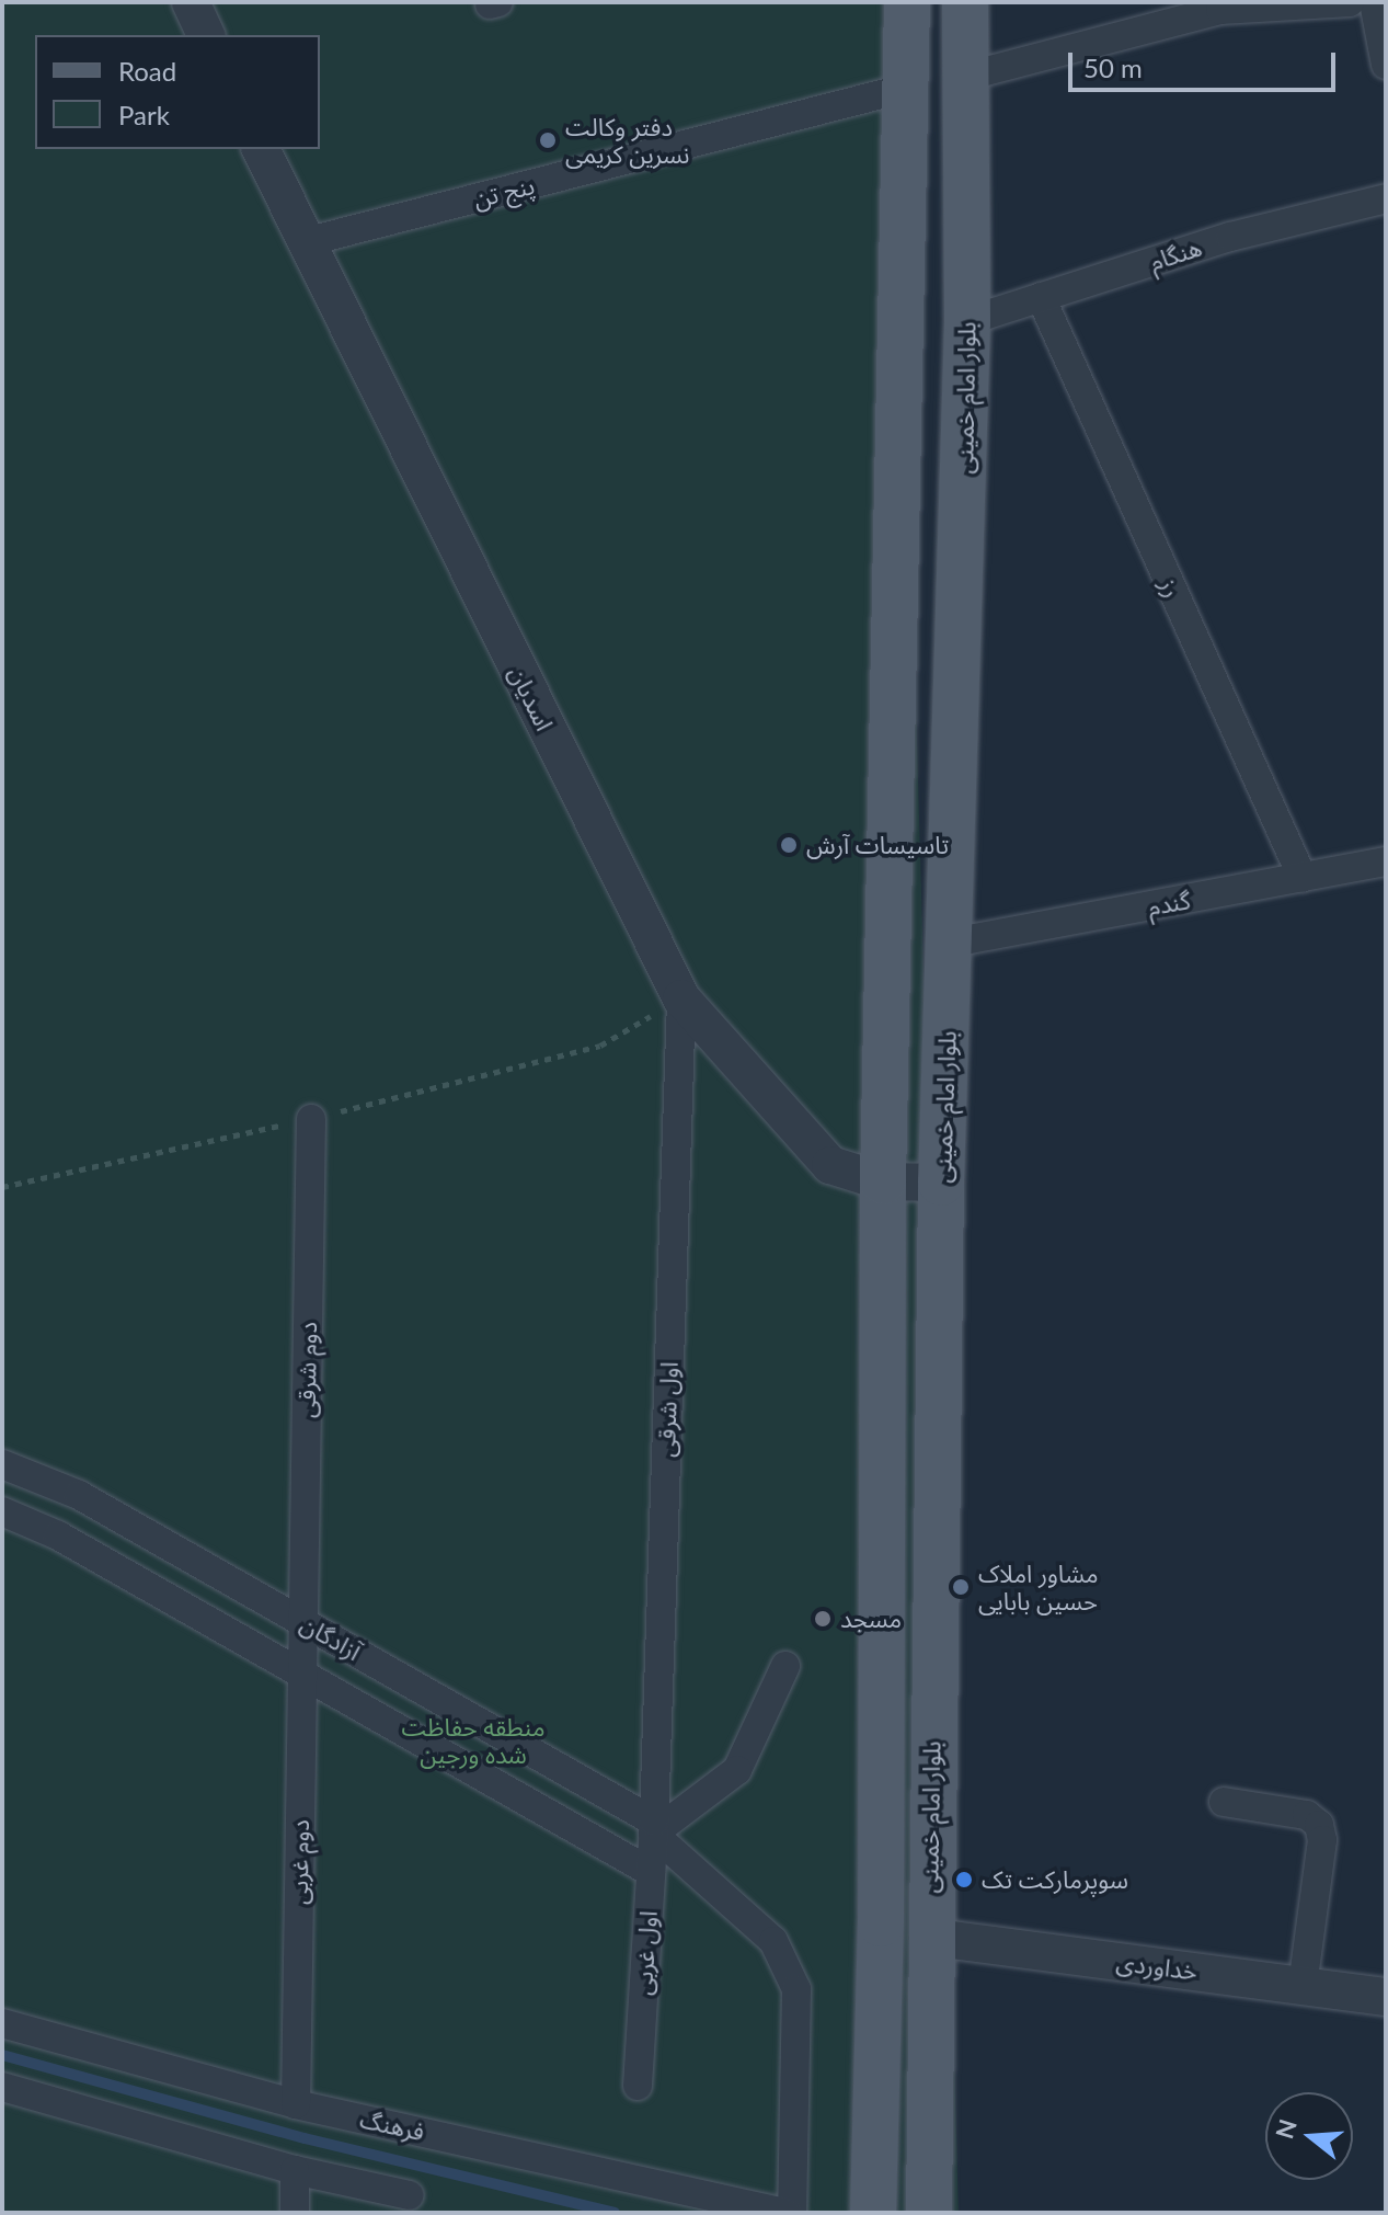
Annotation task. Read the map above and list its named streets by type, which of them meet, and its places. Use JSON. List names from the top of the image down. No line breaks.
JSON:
{"streets":{"main road":["بلوار امام خمینی"],"street":["پنج تن","هنگام","رز","اسدیان","گندم","دوم شرقی","اول شرقی","آزادگان","دوم غربی","اول غربی","خداوردی","فرهنگ"]},"crossings":[["پنج تن","بلوار امام خمینی"],["پنج تن","اسدیان"],["هنگام","بلوار امام خمینی"],["هنگام","رز"],["بلوار امام خمینی","اسدیان"],["بلوار امام خمینی","گندم"],["بلوار امام خمینی","خداوردی"],["رز","گندم"],["اسدیان","اول شرقی"],["دوم شرقی","آزادگان"],["دوم شرقی","دوم غربی"],["اول شرقی","آزادگان"],["اول شرقی","اول غربی"],["آزادگان","دوم غربی"],["آزادگان","اول غربی"],["آزادگان","فرهنگ"],["دوم غربی","فرهنگ"]],"parks":["منطقه حفاظت شده ورجین"],"places":["دفتر وکالت نسرین کریمی","تاسیسات آرش","مشاور املاک حسین بابایی","مسجد","سوپرمارکت تک"],"legend":["Road","Park"],"scale_bar":"50 m","north":"left"}
